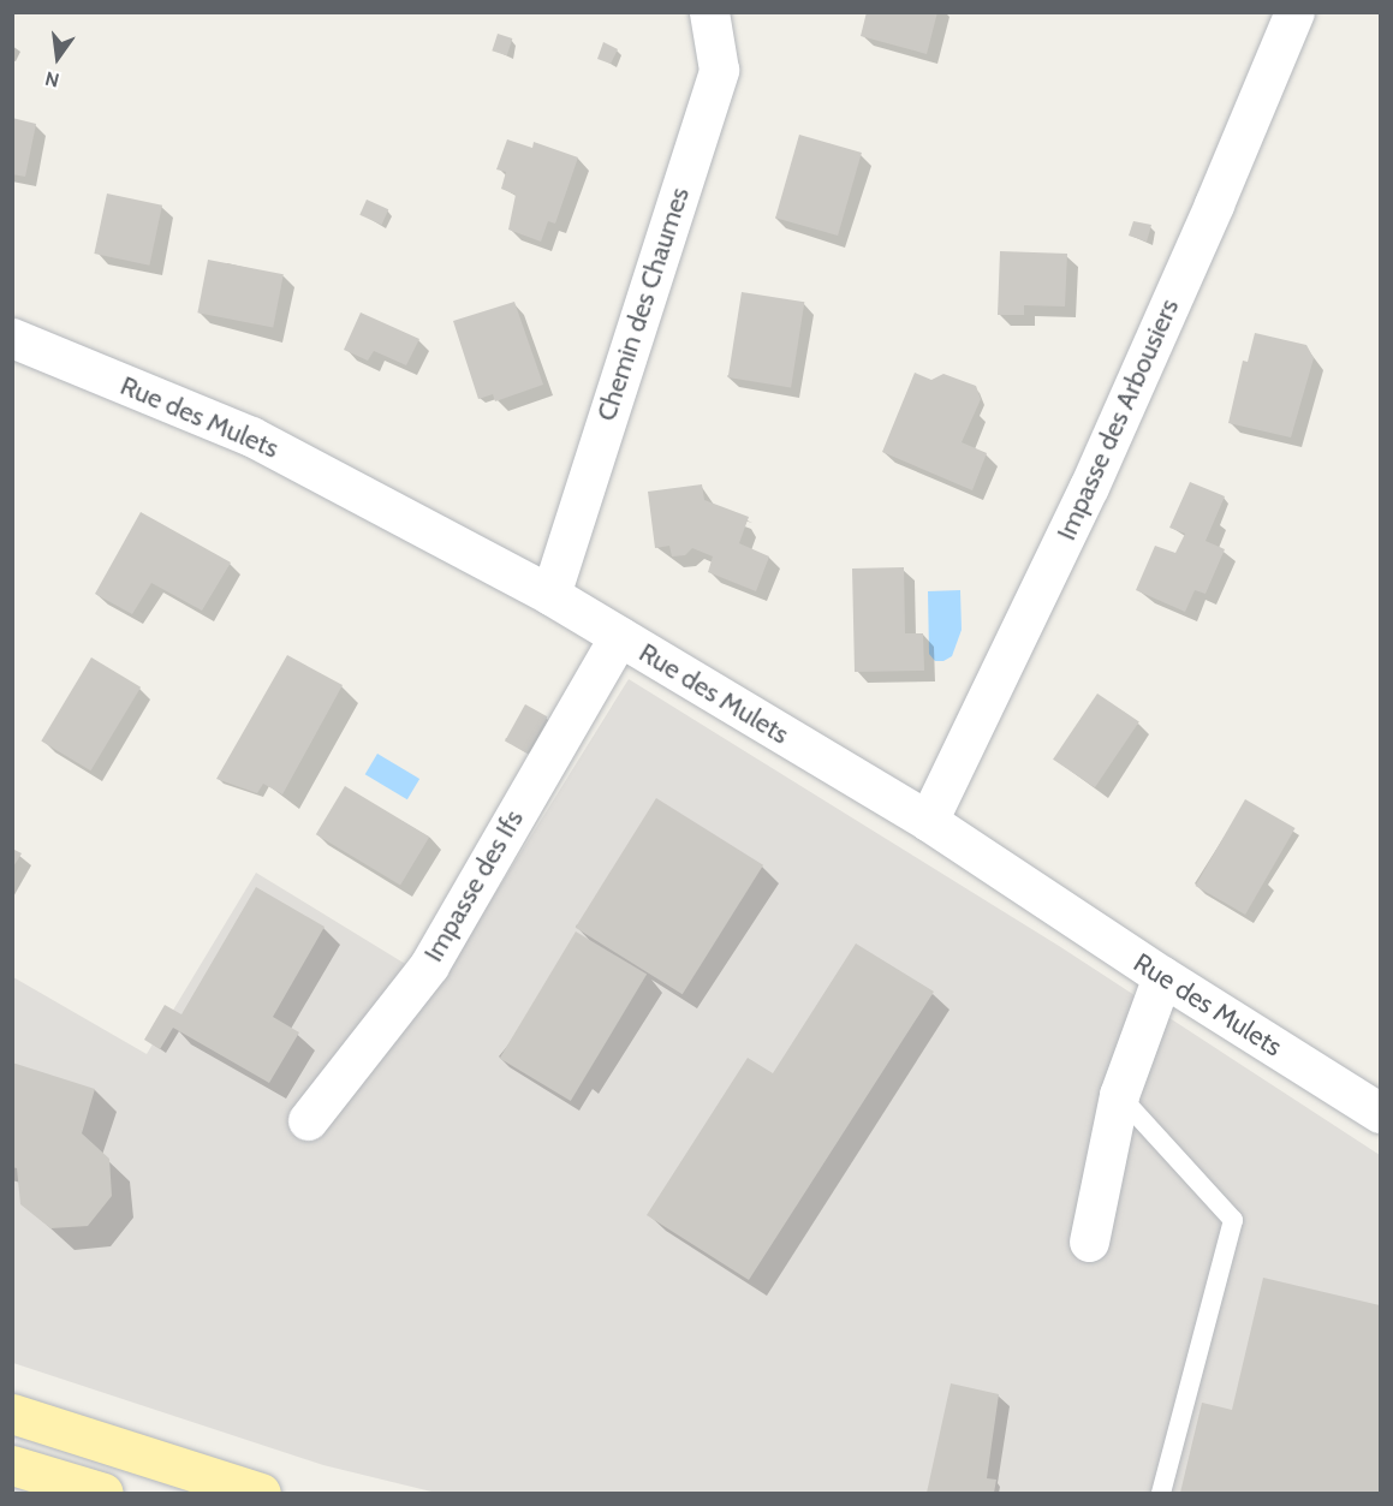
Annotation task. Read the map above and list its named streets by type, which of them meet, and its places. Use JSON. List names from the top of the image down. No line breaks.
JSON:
{"streets":{"street":["Chemin des Chaumes","Rue des Mulets","Impasse des Arbousiers","Impasse des Ifs"]},"crossings":[["Chemin des Chaumes","Rue des Mulets"],["Rue des Mulets","Impasse des Arbousiers"],["Rue des Mulets","Impasse des Ifs"]],"north":"bottom"}
